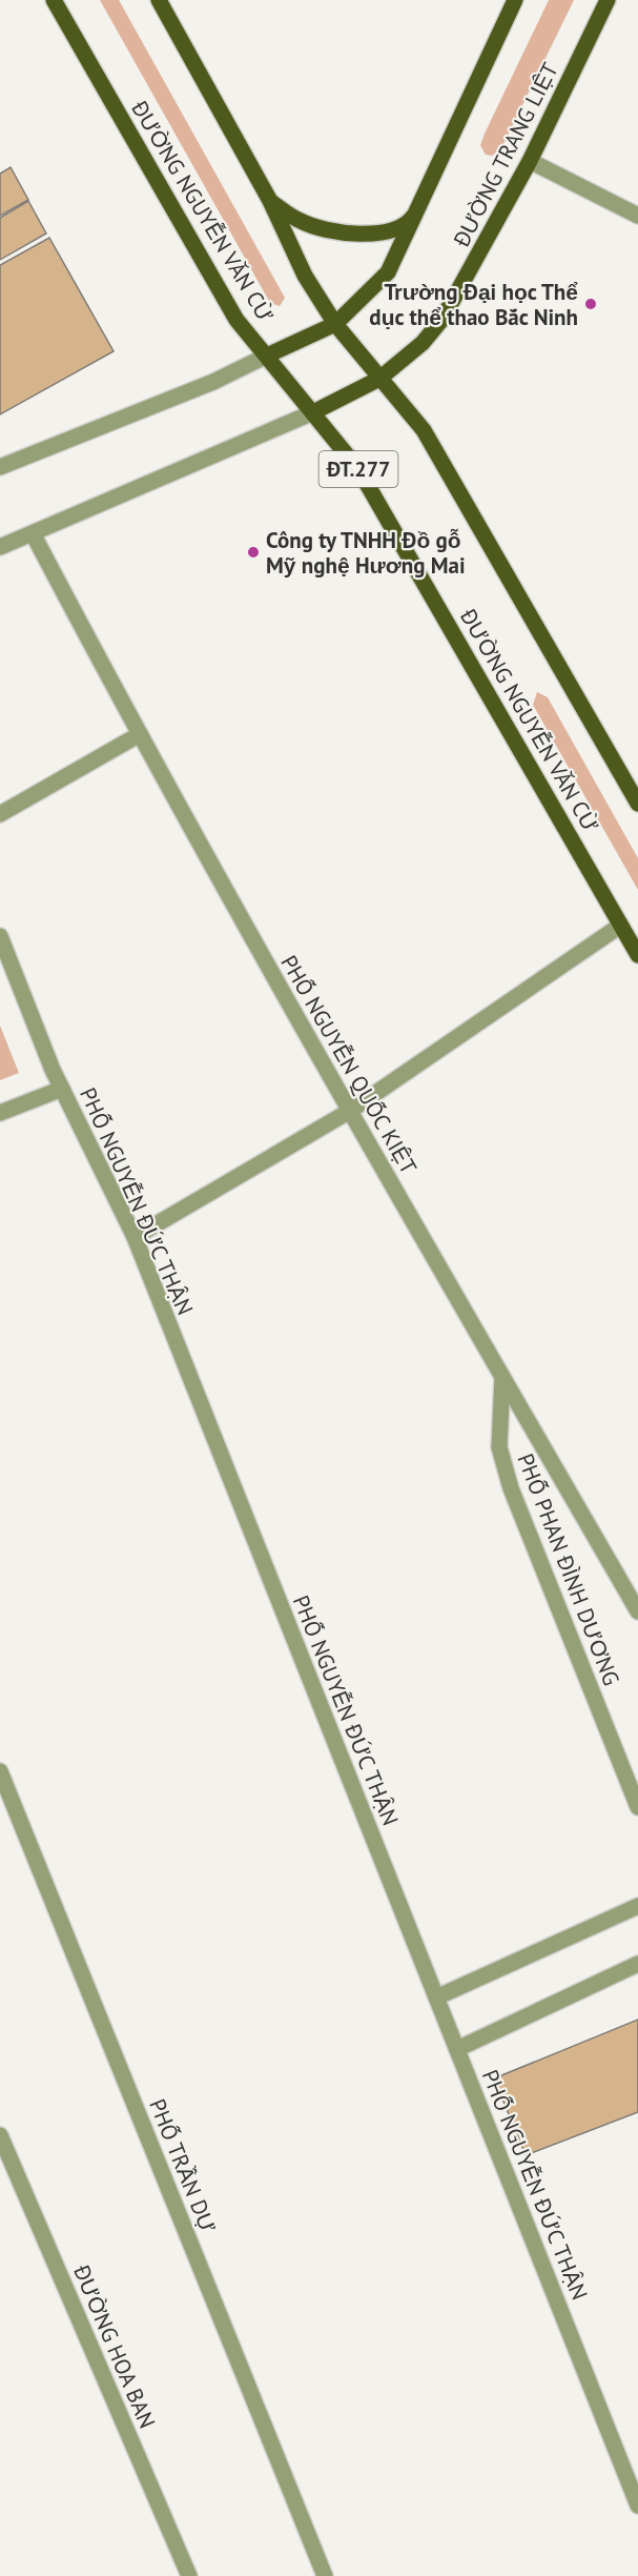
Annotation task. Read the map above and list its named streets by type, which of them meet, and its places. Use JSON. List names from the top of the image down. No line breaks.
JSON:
{"streets":{"main road":["ĐƯỜNG TRANG LIỆT","ĐƯỜNG NGUYỄN VĂN CỪ","ĐT.277"],"street":["PHỐ NGUYỄN QUỐC KIỆT","PHỐ NGUYỄN ĐỨC THẬN","PHỐ PHAN ĐÌNH DƯƠNG","PHỐ TRẦN DỰ","ĐƯỜNG HOA BAN"]},"crossings":[["ĐƯỜNG TRANG LIỆT","ĐƯỜNG NGUYỄN VĂN CỪ"],["ĐƯỜNG TRANG LIỆT","ĐT.277"],["PHỐ NGUYỄN QUỐC KIỆT","PHỐ PHAN ĐÌNH DƯƠNG"]],"places":["Trường Đại học Thể dục thể thao Bắc Ninh","Công ty TNHH Đồ gỗ Mỹ nghệ Hương Mai"]}
